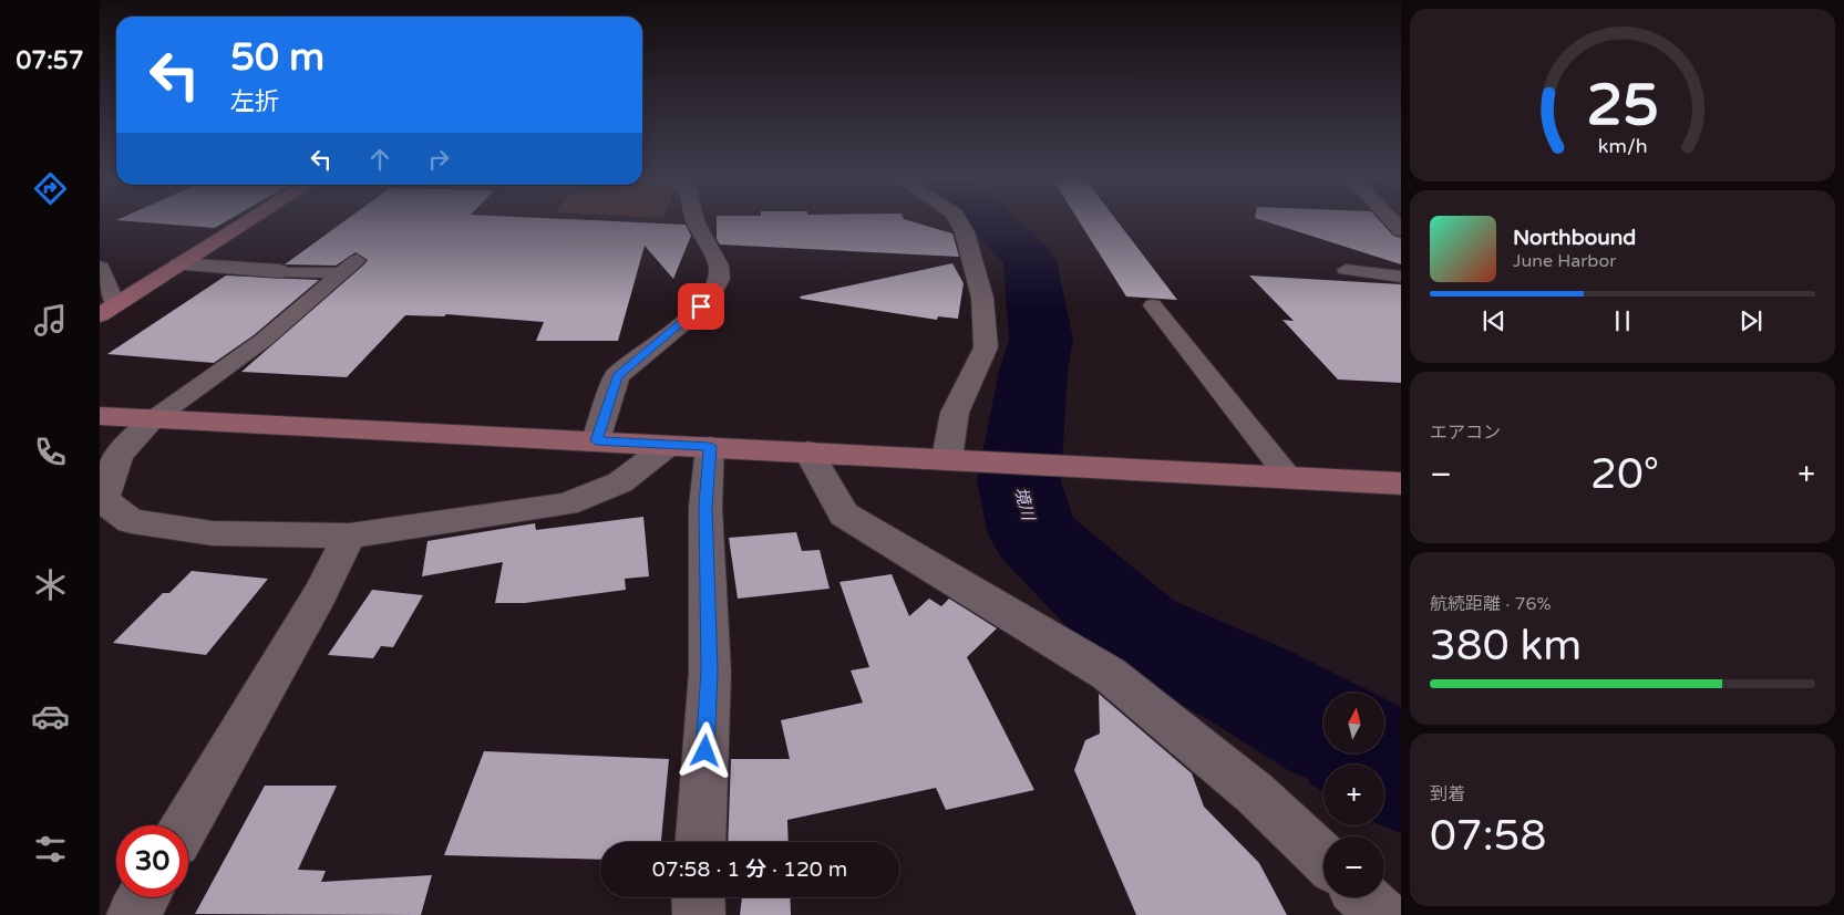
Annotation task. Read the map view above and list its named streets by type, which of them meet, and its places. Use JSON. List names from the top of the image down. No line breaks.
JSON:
{"water":["境川"],"north":"top","page":{"tabs":"07:57","turn":["50 m","左折"],"song":["Northbound","June Harbor"],"tile":["エアコン",["航続距離 · 76%","380 km"],["到着","07:58"]],"heat":["−","20°","+"],"map_buttons":["+","−"],"limit":"30","trip":"07:58 · 1 分 · 120 m","gauge":["25","km/h"]}}
